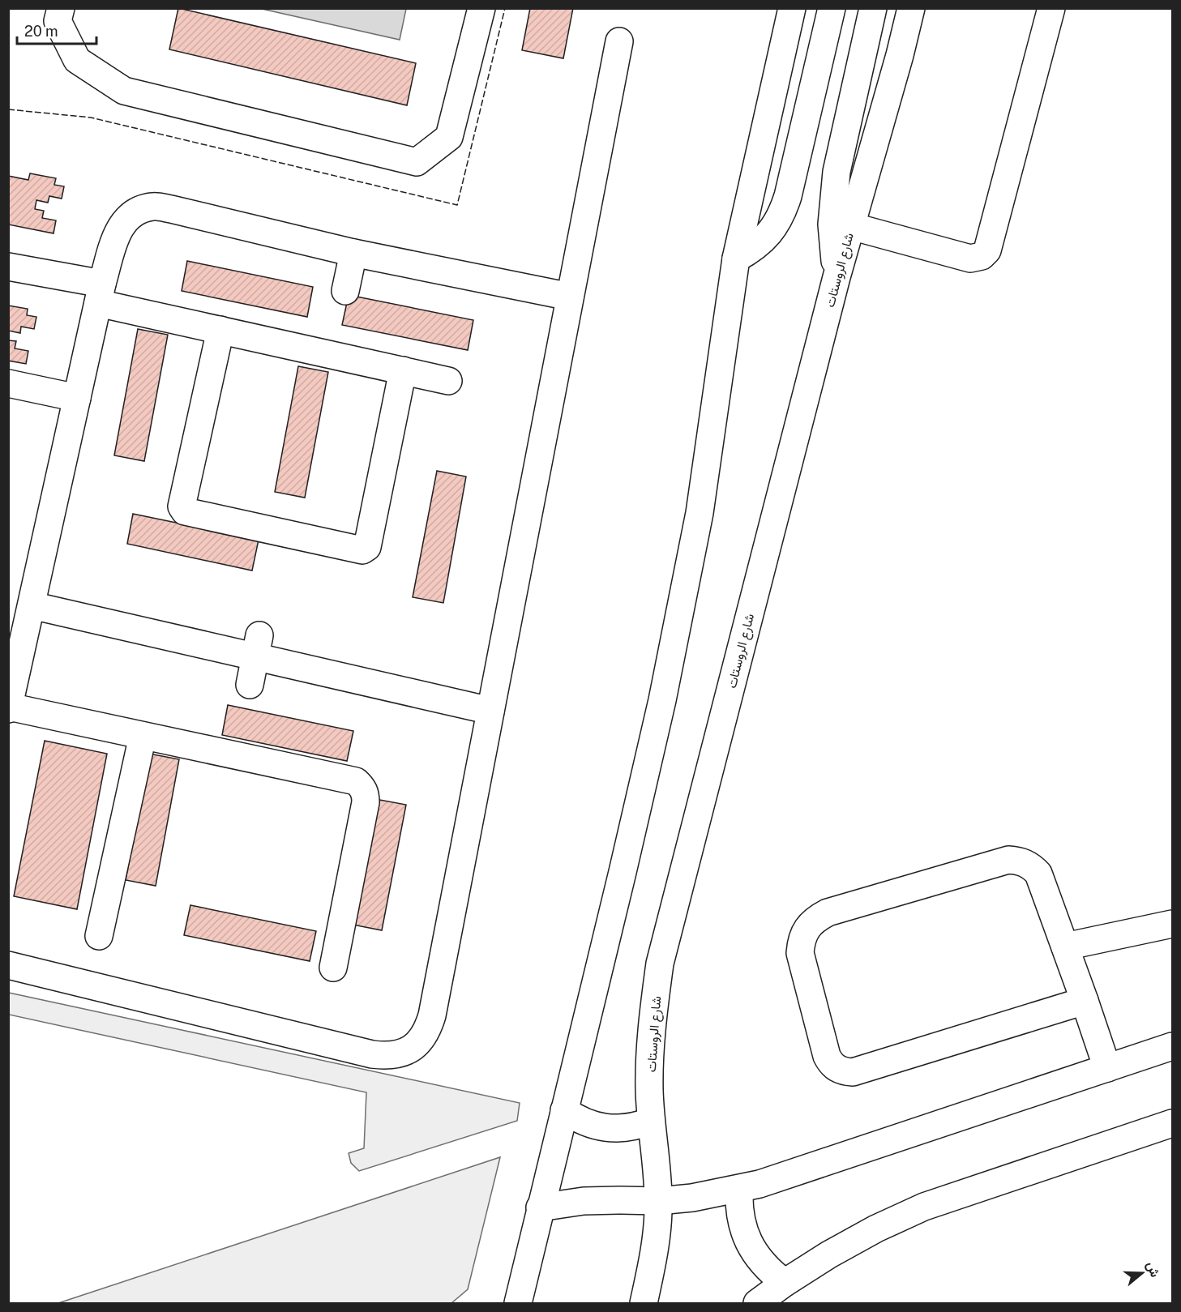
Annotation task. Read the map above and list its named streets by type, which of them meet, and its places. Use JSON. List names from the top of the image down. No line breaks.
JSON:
{"streets":{"street":["شارع الروستات"]},"scale_bar":"20 m","north":"right"}
